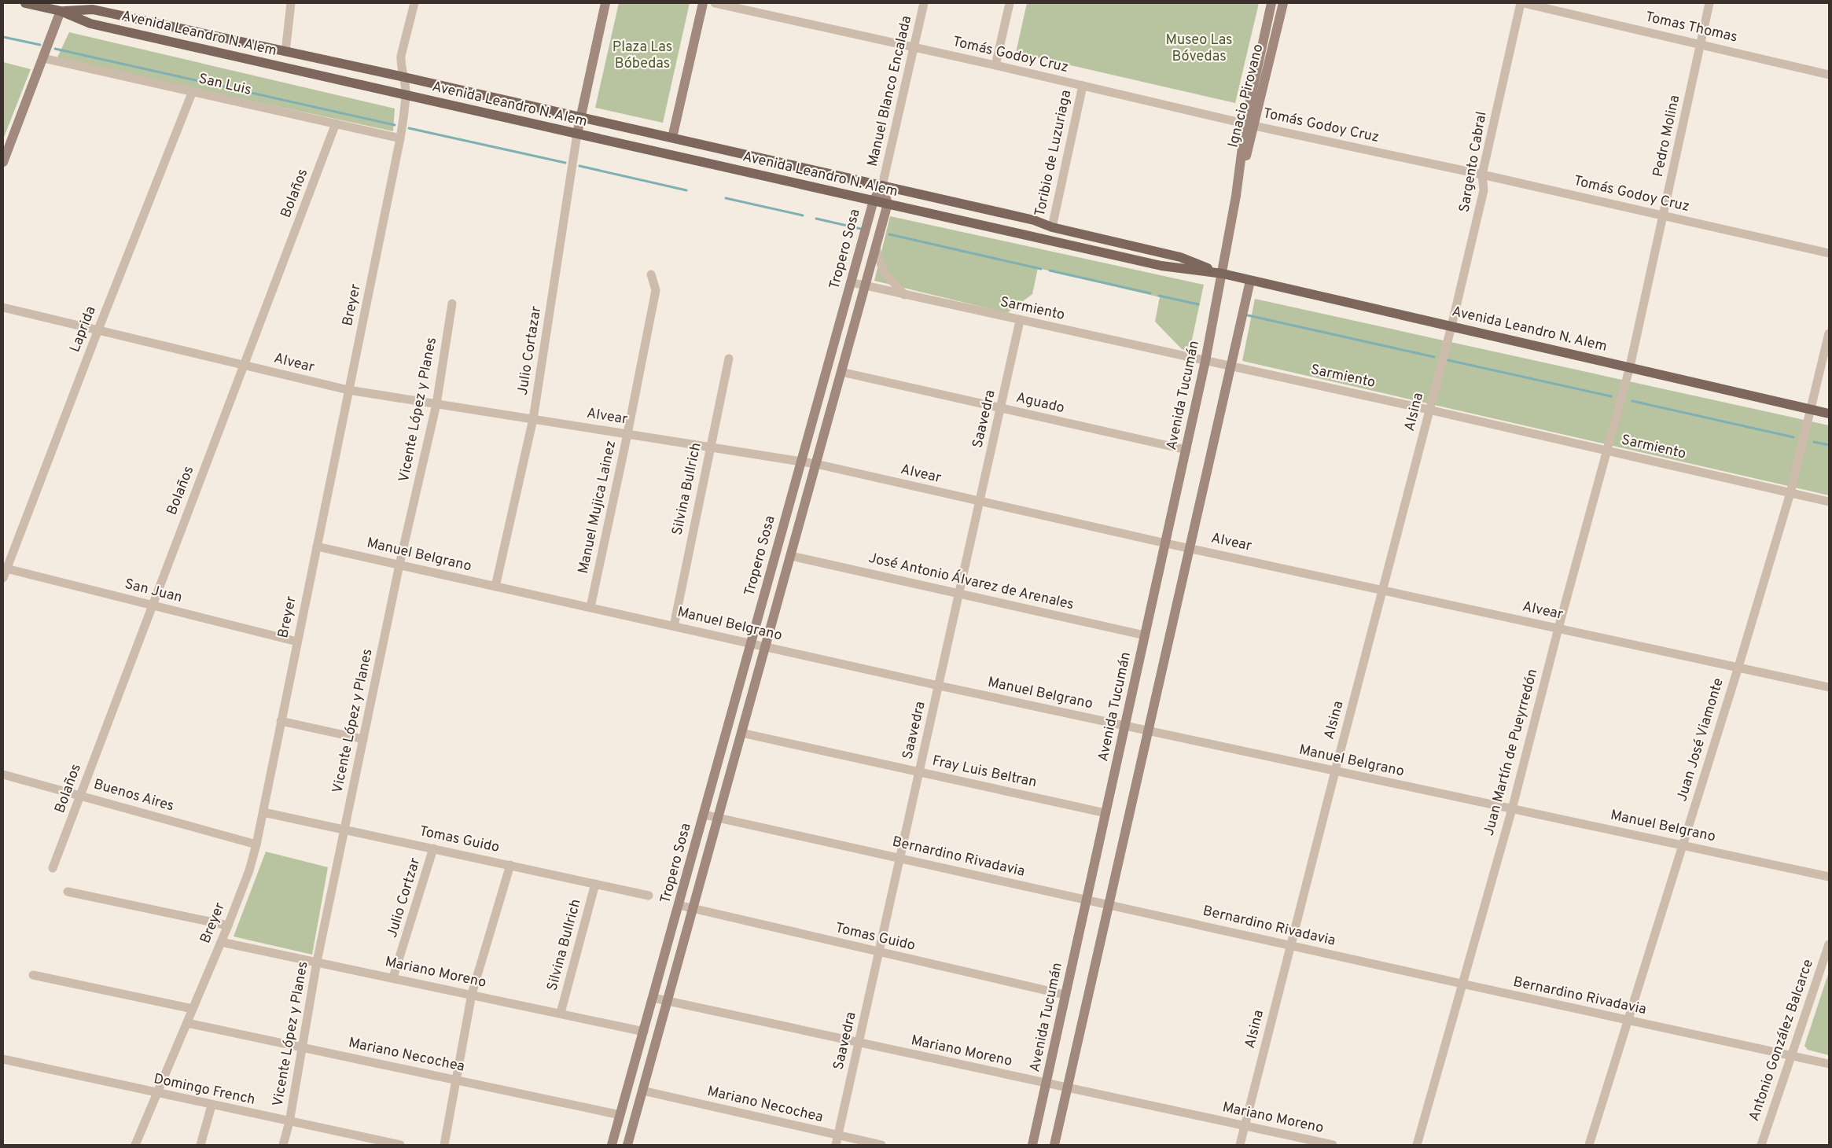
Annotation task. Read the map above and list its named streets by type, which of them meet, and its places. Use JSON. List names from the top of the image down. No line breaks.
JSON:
{"streets":{"main road":["Avenida Leandro N. Alem"],"street":["Tomas Thomas","Tomás Godoy Cruz","San Luis","Manuel Blanco Encalada","Ignacio Pirovano","Pedro Molina","Toribio de Luzuriaga","Sargento Cabral","Bolaños","Tropero Sosa","Breyer","Sarmiento","Laprida","Julio Cortazar","Alvear","Avenida Tucumán","Aguado","Vicente López y Planes","Alsina","Saavedra","Silvina Bullrich","Manuel Mujica Lainez","Manuel Belgrano","José Antonio Álvarez de Arenales","San Juan","Juan José Viamonte","Juan Martín de Pueyrredón","Fray Luis Beltran","Buenos Aires","Tomas Guido","Bernardino Rivadavia","Julio Cortzar","Mariano Moreno","Antonio González Balcarce","Mariano Necochea","Domingo French"]},"crossings":[["Tomas Thomas","Pedro Molina"],["Tomas Thomas","Sargento Cabral"],["Avenida Leandro N. Alem","Manuel Blanco Encalada"],["Avenida Leandro N. Alem","Ignacio Pirovano"],["Avenida Leandro N. Alem","Pedro Molina"],["Avenida Leandro N. Alem","Toribio de Luzuriaga"],["Avenida Leandro N. Alem","Sargento Cabral"],["Avenida Leandro N. Alem","Tropero Sosa"],["Avenida Leandro N. Alem","Breyer"],["Avenida Leandro N. Alem","Julio Cortazar"],["Avenida Leandro N. Alem","Avenida Tucumán"],["Avenida Leandro N. Alem","Alsina"],["Avenida Leandro N. Alem","Juan José Viamonte"],["Avenida Leandro N. Alem","Juan Martín de Pueyrredón"],["Tomás Godoy Cruz","Manuel Blanco Encalada"],["Tomás Godoy Cruz","Ignacio Pirovano"],["Tomás Godoy Cruz","Pedro Molina"],["Tomás Godoy Cruz","Toribio de Luzuriaga"],["Tomás Godoy Cruz","Sargento Cabral"],["San Luis","Bolaños"],["San Luis","Breyer"],["San Luis","Laprida"],["Manuel Blanco Encalada","Tropero Sosa"],["Ignacio Pirovano","Avenida Tucumán"],["Pedro Molina","Juan Martín de Pueyrredón"],["Sargento Cabral","Alsina"],["Bolaños","Alvear"],["Bolaños","San Juan"],["Bolaños","Buenos Aires"],["Tropero Sosa","Sarmiento"],["Tropero Sosa","Alvear"],["Tropero Sosa","Aguado"],["Tropero Sosa","Manuel Belgrano"],["Tropero Sosa","José Antonio Álvarez de Arenales"],["Tropero Sosa","Fray Luis Beltran"],["Tropero Sosa","Tomas Guido"],["Tropero Sosa","Bernardino Rivadavia"],["Tropero Sosa","Mariano Moreno"],["Tropero Sosa","Mariano Necochea"],["Breyer","Alvear"],["Breyer","Manuel Belgrano"],["Breyer","San Juan"],["Breyer","Buenos Aires"],["Breyer","Tomas Guido"],["Breyer","Mariano Moreno"],["Breyer","Mariano Necochea"],["Breyer","Domingo French"],["Sarmiento","Avenida Tucumán"],["Sarmiento","Alsina"],["Sarmiento","Saavedra"],["Sarmiento","Juan José Viamonte"],["Sarmiento","Juan Martín de Pueyrredón"],["Laprida","Alvear"],["Laprida","San Juan"],["Julio Cortazar","Alvear"],["Julio Cortazar","Manuel Belgrano"],["Alvear","Avenida Tucumán"],["Alvear","Vicente López y Planes"],["Alvear","Alsina"],["Alvear","Saavedra"],["Alvear","Silvina Bullrich"],["Alvear","Manuel Mujica Lainez"],["Alvear","Juan José Viamonte"],["Alvear","Juan Martín de Pueyrredón"],["Avenida Tucumán","Aguado"],["Avenida Tucumán","Manuel Belgrano"],["Avenida Tucumán","José Antonio Álvarez de Arenales"],["Avenida Tucumán","Fray Luis Beltran"],["Avenida Tucumán","Tomas Guido"],["Avenida Tucumán","Bernardino Rivadavia"],["Avenida Tucumán","Mariano Moreno"],["Aguado","Saavedra"],["Vicente López y Planes","Manuel Belgrano"],["Vicente López y Planes","Tomas Guido"],["Vicente López y Planes","Mariano Moreno"],["Vicente López y Planes","Mariano Necochea"],["Vicente López y Planes","Domingo French"],["Alsina","Manuel Belgrano"],["Alsina","Bernardino Rivadavia"],["Alsina","Mariano Moreno"],["Saavedra","Manuel Belgrano"],["Saavedra","José Antonio Álvarez de Arenales"],["Saavedra","Fray Luis Beltran"],["Saavedra","Tomas Guido"],["Saavedra","Bernardino Rivadavia"],["Saavedra","Mariano Moreno"],["Saavedra","Mariano Necochea"],["Silvina Bullrich","Manuel Belgrano"],["Silvina Bullrich","Tomas Guido"],["Silvina Bullrich","Mariano Moreno"],["Manuel Mujica Lainez","Manuel Belgrano"],["Manuel Belgrano","Juan José Viamonte"],["Manuel Belgrano","Juan Martín de Pueyrredón"],["Juan José Viamonte","Bernardino Rivadavia"],["Juan Martín de Pueyrredón","Bernardino Rivadavia"],["Tomas Guido","Julio Cortzar"],["Bernardino Rivadavia","Antonio González Balcarce"],["Julio Cortzar","Mariano Moreno"]],"parks":["Museo Las Bóvedas","Plaza Las Bóbedas"]}
